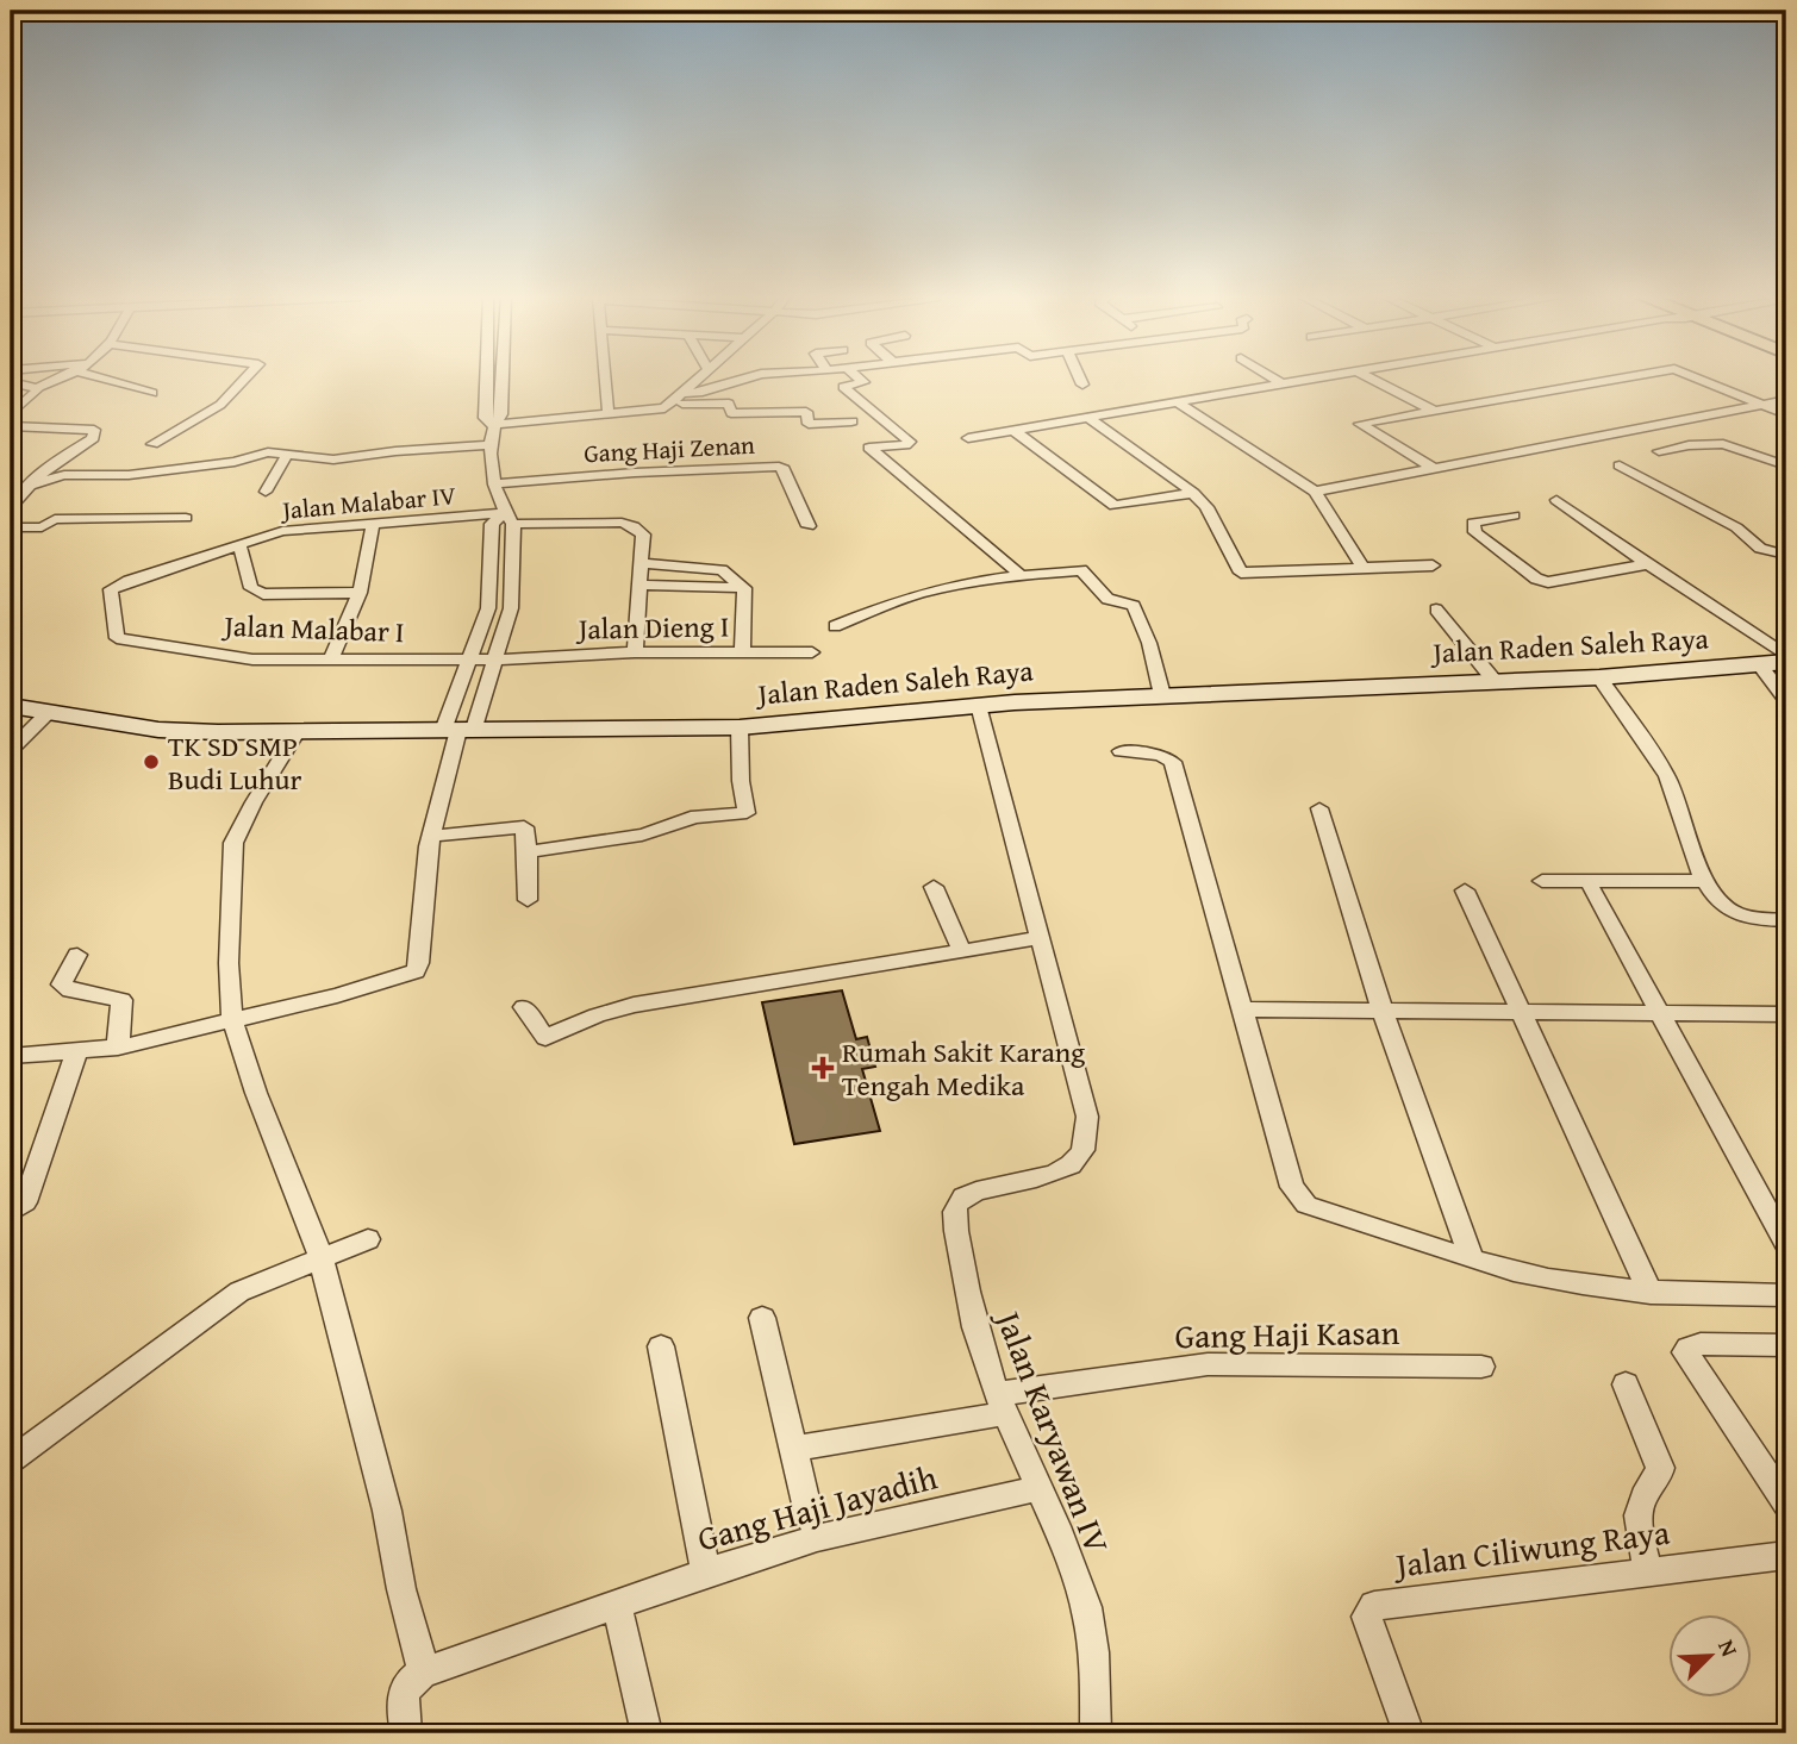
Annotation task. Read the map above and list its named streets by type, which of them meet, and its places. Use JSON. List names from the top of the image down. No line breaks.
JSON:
{"streets":{"main road":["Jalan Raden Saleh Raya"],"street":["Gang Haji Zenan","Jalan Malabar IV","Jalan Dieng I","Jalan Malabar I","Gang Haji Kasan","Jalan Karyawan IV","Gang Haji Jayadih","Jalan Ciliwung Raya"]},"crossings":[["Jalan Malabar IV","Jalan Dieng I"],["Jalan Malabar IV","Jalan Malabar I"],["Jalan Dieng I","Jalan Malabar I"],["Jalan Raden Saleh Raya","Jalan Karyawan IV"],["Gang Haji Kasan","Jalan Karyawan IV"],["Jalan Karyawan IV","Gang Haji Jayadih"]],"places":{"other":["TK SD SMP Budi Luhur"],"health":["Rumah Sakit Karang Tengah Medika"]},"north":"top right"}
